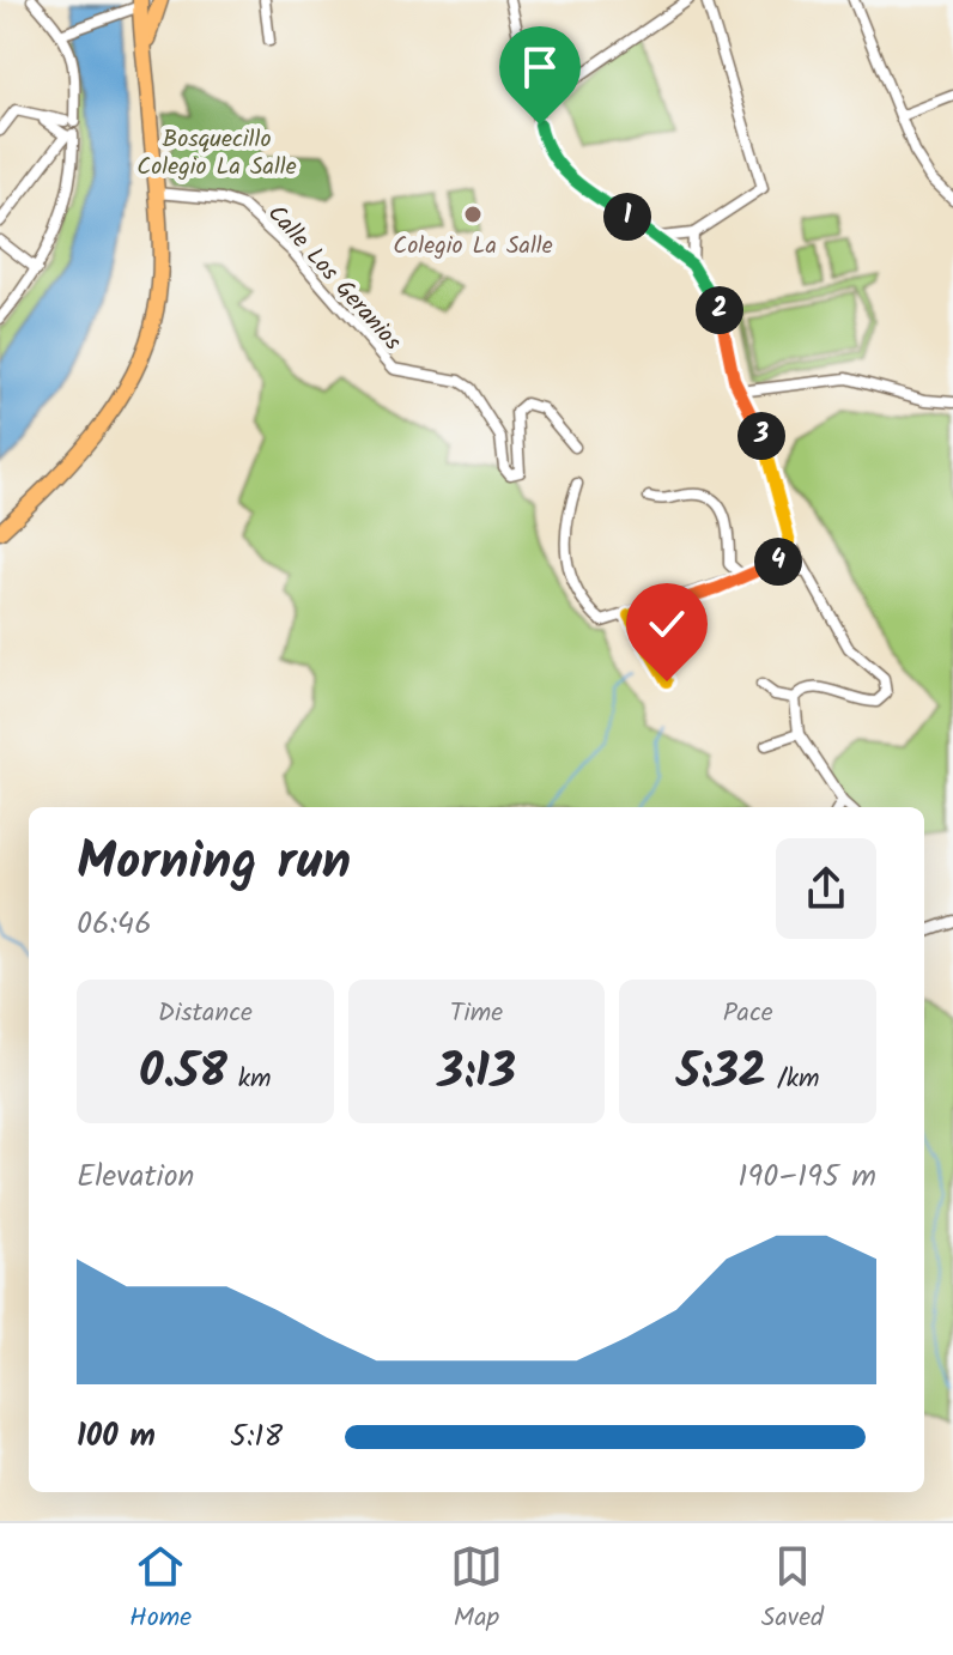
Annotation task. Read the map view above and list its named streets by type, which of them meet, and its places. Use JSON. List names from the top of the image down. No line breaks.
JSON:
{"streets":{"street":["Calle Los Geranios"]},"parks":["Bosquecillo Colegio La Salle"],"places":["Colegio La Salle"],"page":{"pins":["1","2","3","4"],"heading":["Morning run","06:46"],"stats":[["Distance","0.58 km"],["Time","3:13"],["Pace","5:32 /km"]],"chart":["Elevation","190–195 m"],"list":[{"name":"100 m","note":"5:18"}],"tabs":["Home","Map","Saved"]}}
